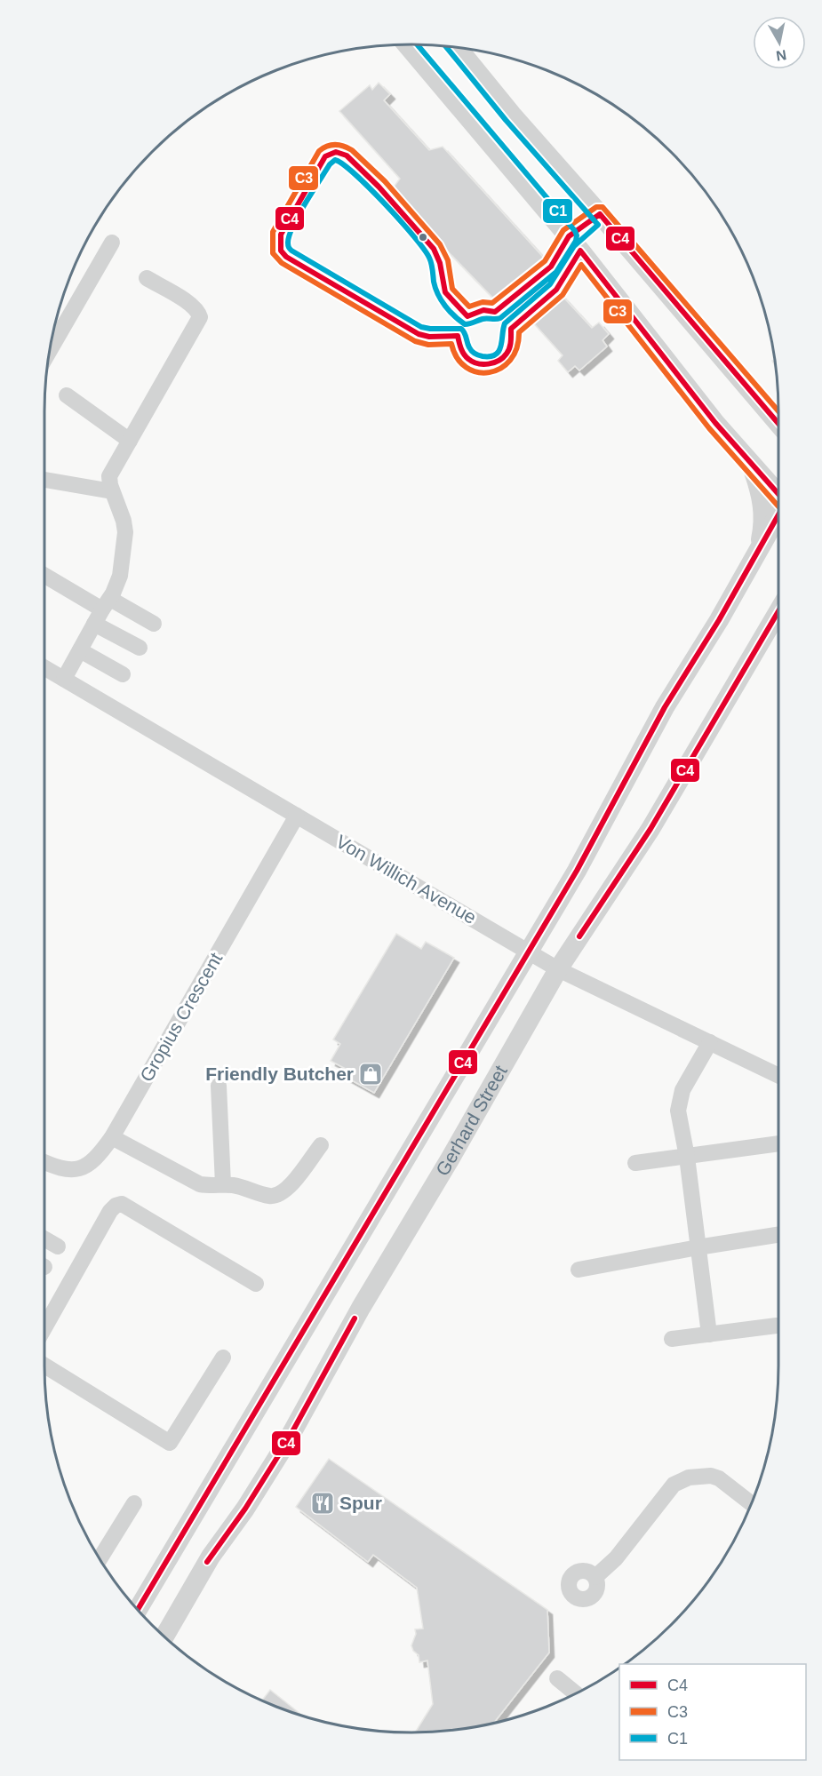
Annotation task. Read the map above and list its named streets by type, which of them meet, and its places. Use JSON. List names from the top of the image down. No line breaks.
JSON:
{"streets":{"street":["Von Willich Avenue","Gropius Crescent","Gerhard Street"]},"crossings":[["Von Willich Avenue","Gropius Crescent"],["Von Willich Avenue","Gerhard Street"]],"places":{"shop":["Friendly Butcher"],"restaurant":["Spur"]},"lines":["transit line C1","transit line C3","transit line C4"],"legend":["C4","C3","C1"],"north":"bottom"}
